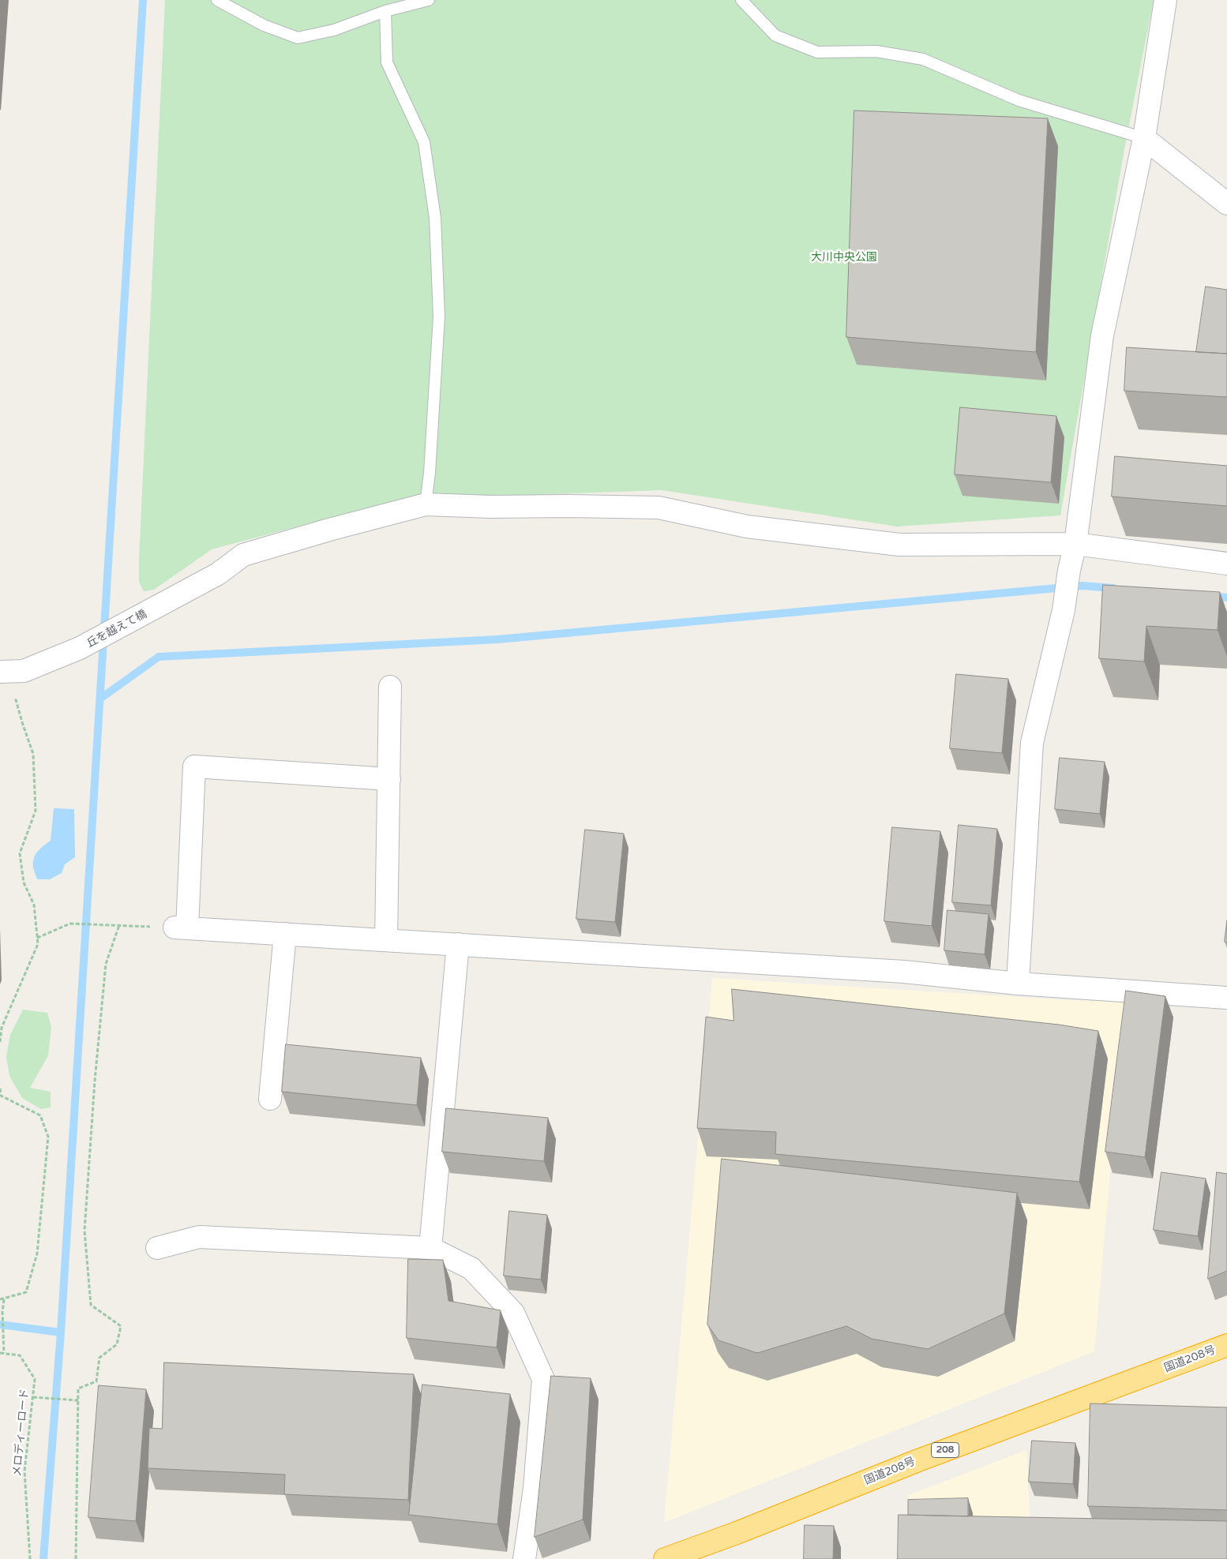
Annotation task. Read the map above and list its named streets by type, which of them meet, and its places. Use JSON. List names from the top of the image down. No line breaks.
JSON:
{"streets":{"highway":["国道208号","208"],"street":["丘を越えて橋"],"path":["メロディーロード"]},"parks":["大川中央公園"]}
